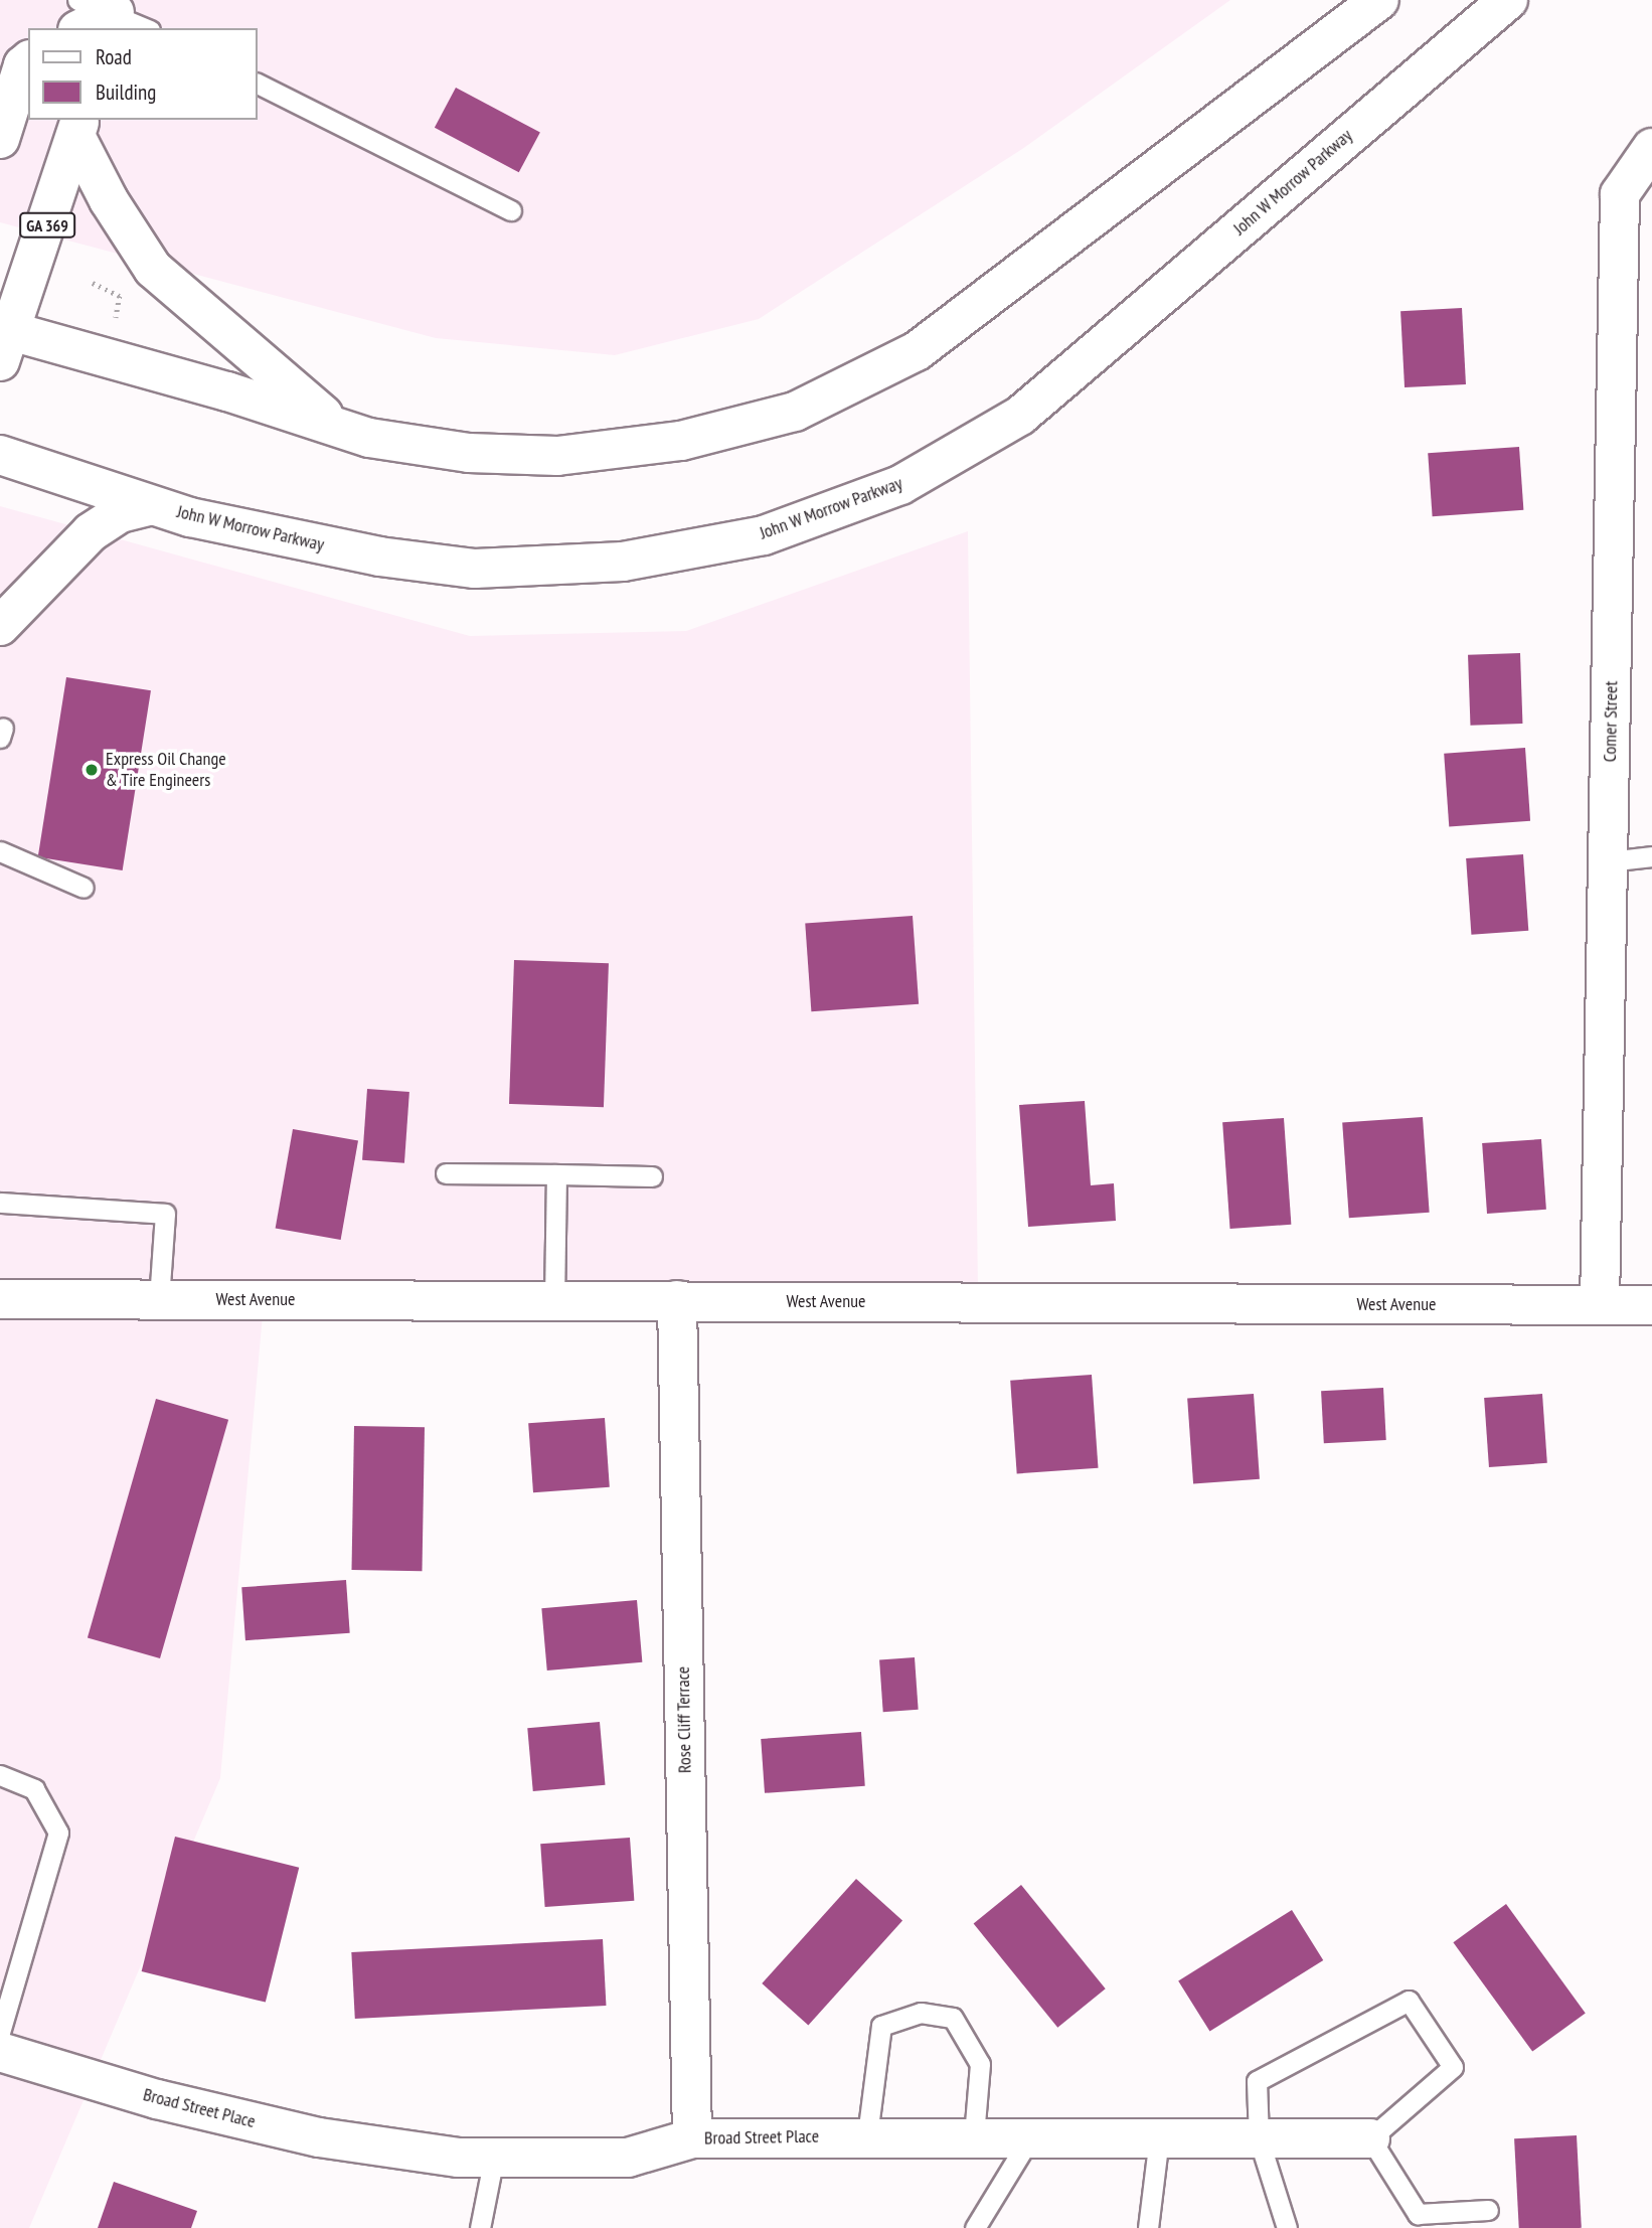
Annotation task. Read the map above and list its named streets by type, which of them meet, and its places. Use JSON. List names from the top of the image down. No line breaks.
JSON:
{"streets":{"street":["John W Morrow Parkway","GA 369","Comer Street","West Avenue","Rose Cliff Terrace","Broad Street Place"]},"crossings":[["Comer Street","West Avenue"],["West Avenue","Rose Cliff Terrace"],["Rose Cliff Terrace","Broad Street Place"]],"places":["Express Oil Change & Tire Engineers"],"legend":["Road","Building"]}
